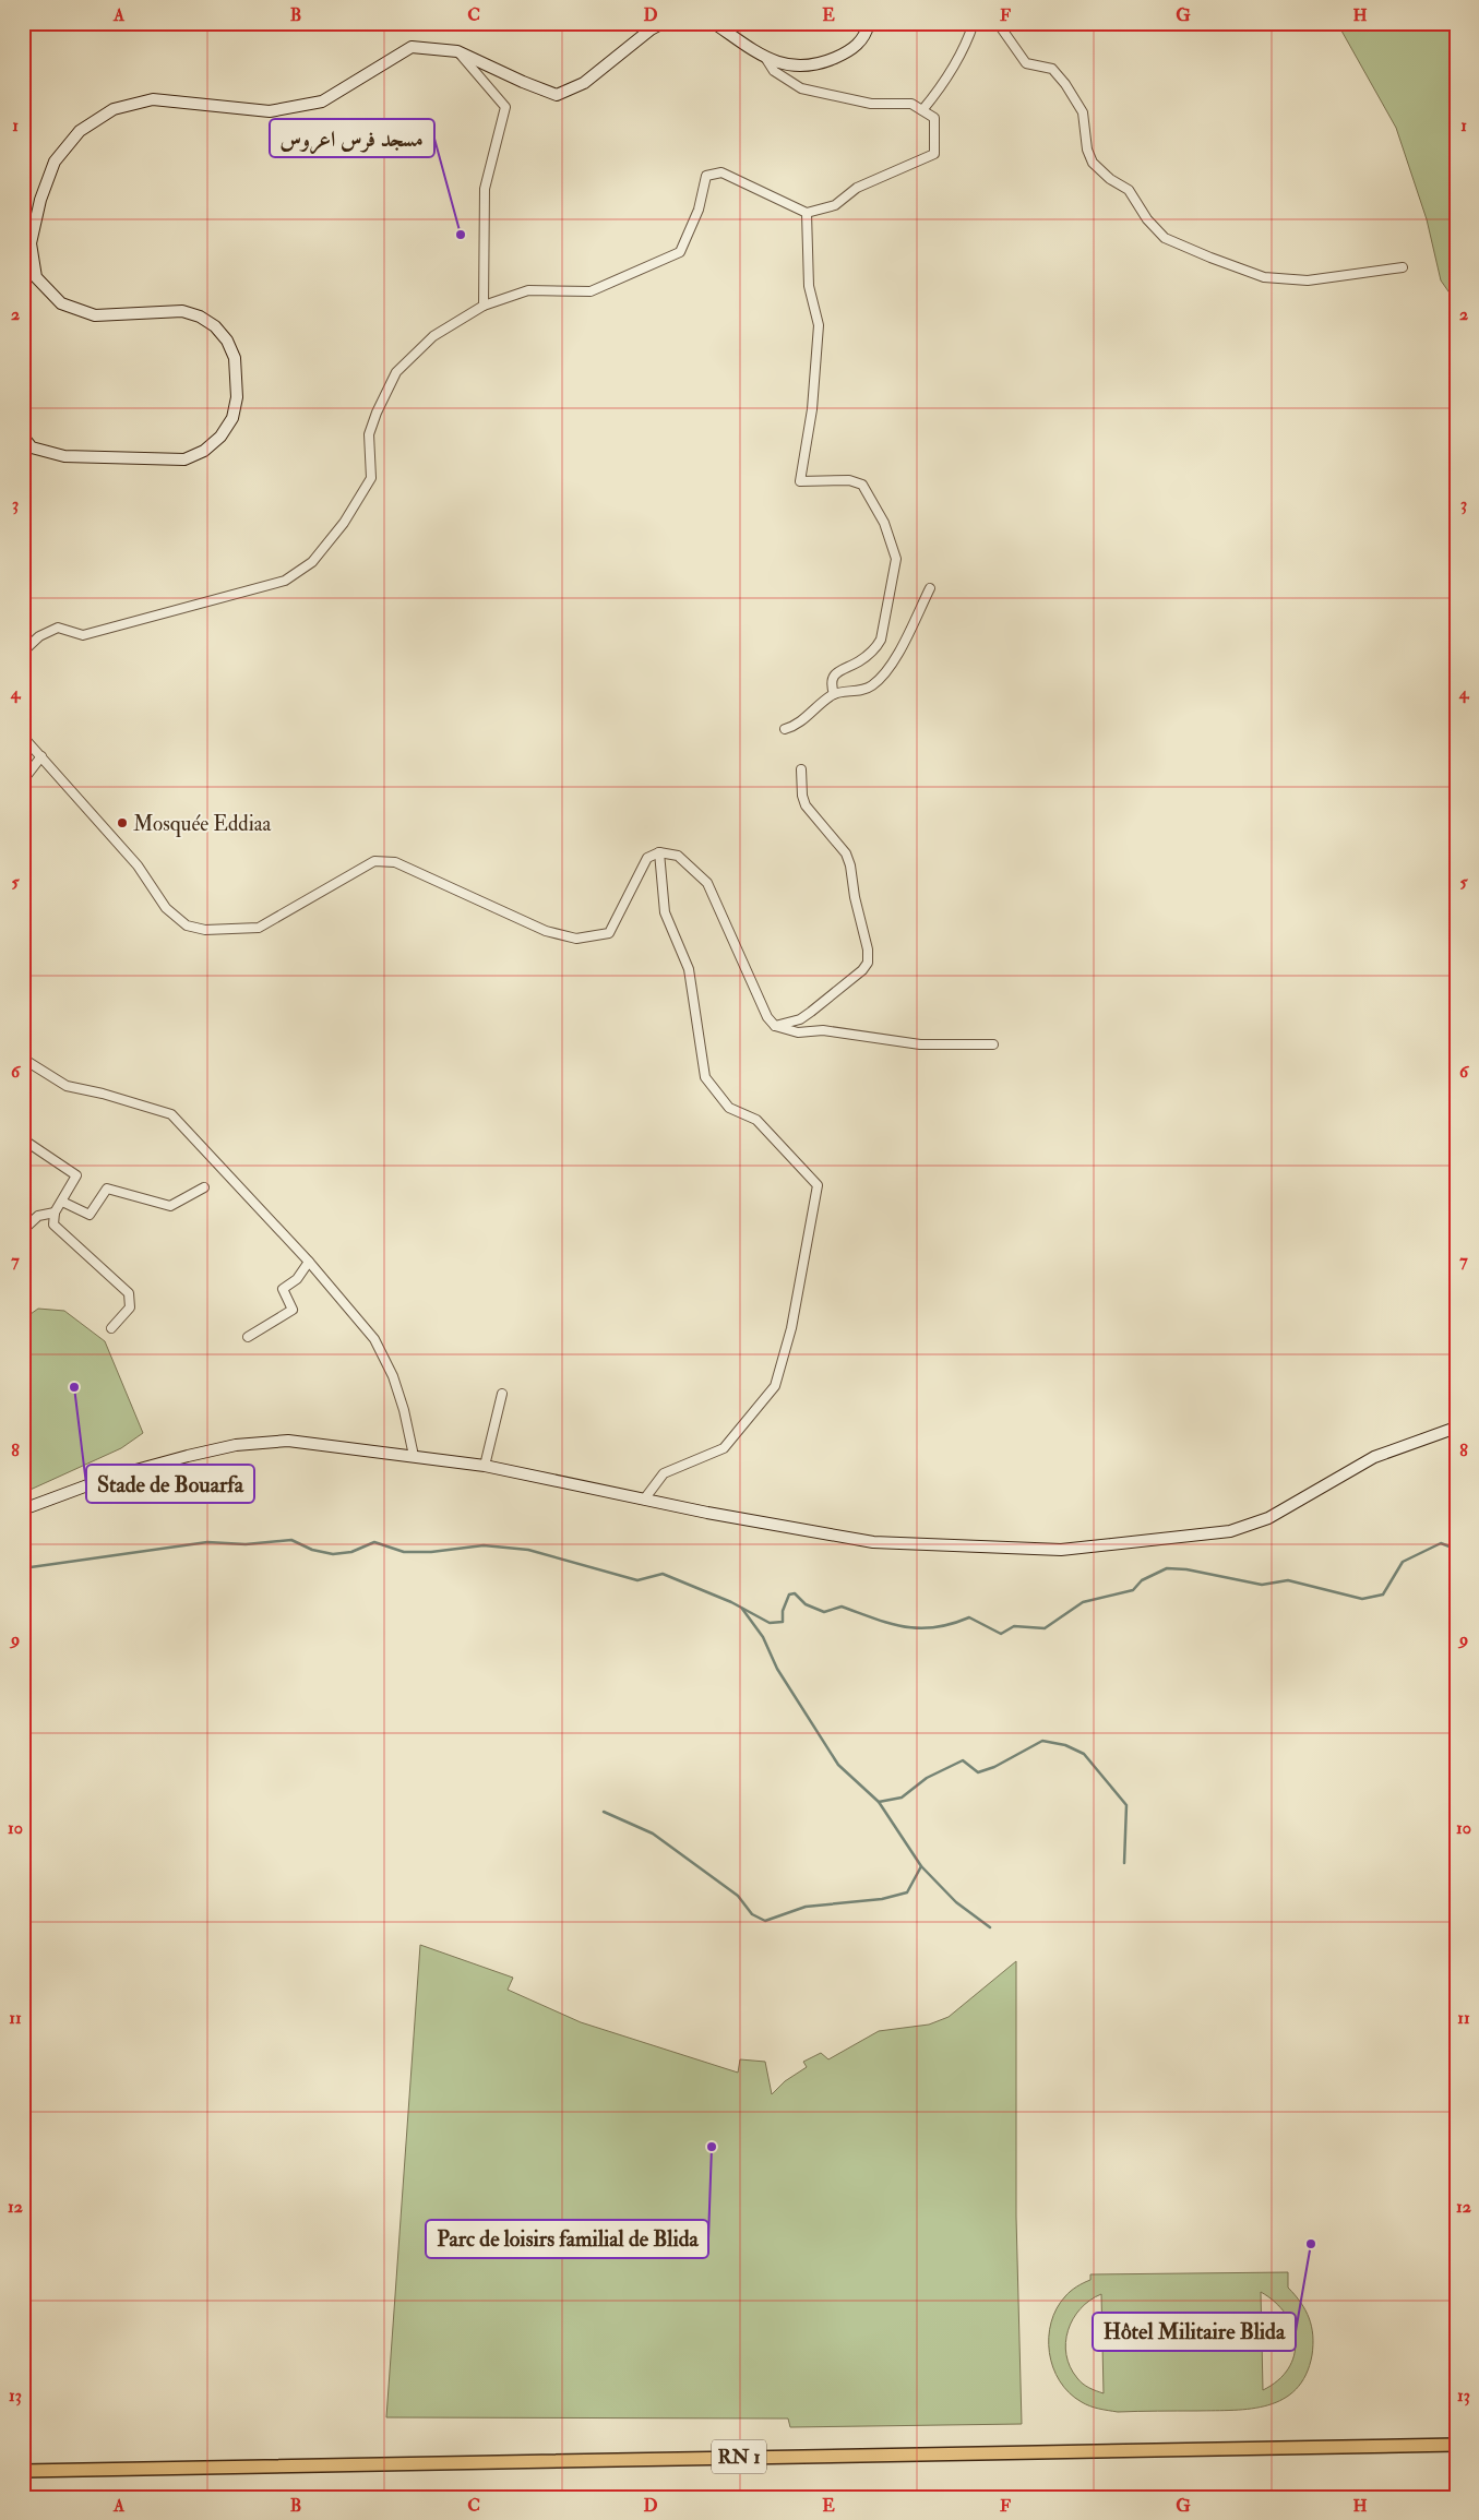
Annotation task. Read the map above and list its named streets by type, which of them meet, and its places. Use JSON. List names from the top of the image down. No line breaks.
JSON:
{"streets":{"main road":["RN 1"]},"places":["مسجد فرس اعروس","Mosquée Eddiaa","Stade de Bouarfa","Parc de loisirs familial de Blida","Hôtel Militaire Blida"],"grid":{"columns":["A","B","C","D","E","F","G","H"],"rows":["1","2","3","4","5","6","7","8","9","10","11","12","13"]}}
